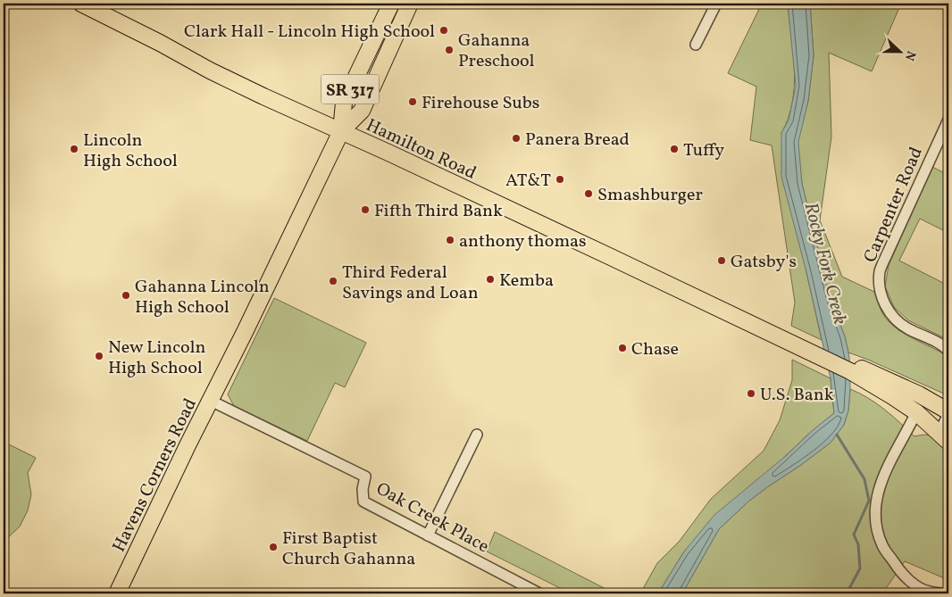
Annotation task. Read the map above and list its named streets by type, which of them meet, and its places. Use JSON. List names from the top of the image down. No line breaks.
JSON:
{"streets":{"main road":["SR 317","Hamilton Road","Havens Corners Road"],"street":["Carpenter Road","Oak Creek Place"]},"crossings":[["SR 317","Hamilton Road"],["SR 317","Havens Corners Road"],["Hamilton Road","Havens Corners Road"],["Havens Corners Road","Oak Creek Place"]],"water":["Rocky Fork Creek"],"places":["Clark Hall - Lincoln High School","Gahanna Preschool","Firehouse Subs","Panera Bread","Lincoln High School","Tuffy","AT&T","Smashburger","Fifth Third Bank","anthony thomas","Gatsby's","Kemba","Third Federal Savings and Loan","Gahanna Lincoln High School","Chase","New Lincoln High School","U.S. Bank","First Baptist Church Gahanna"],"north":"right"}
